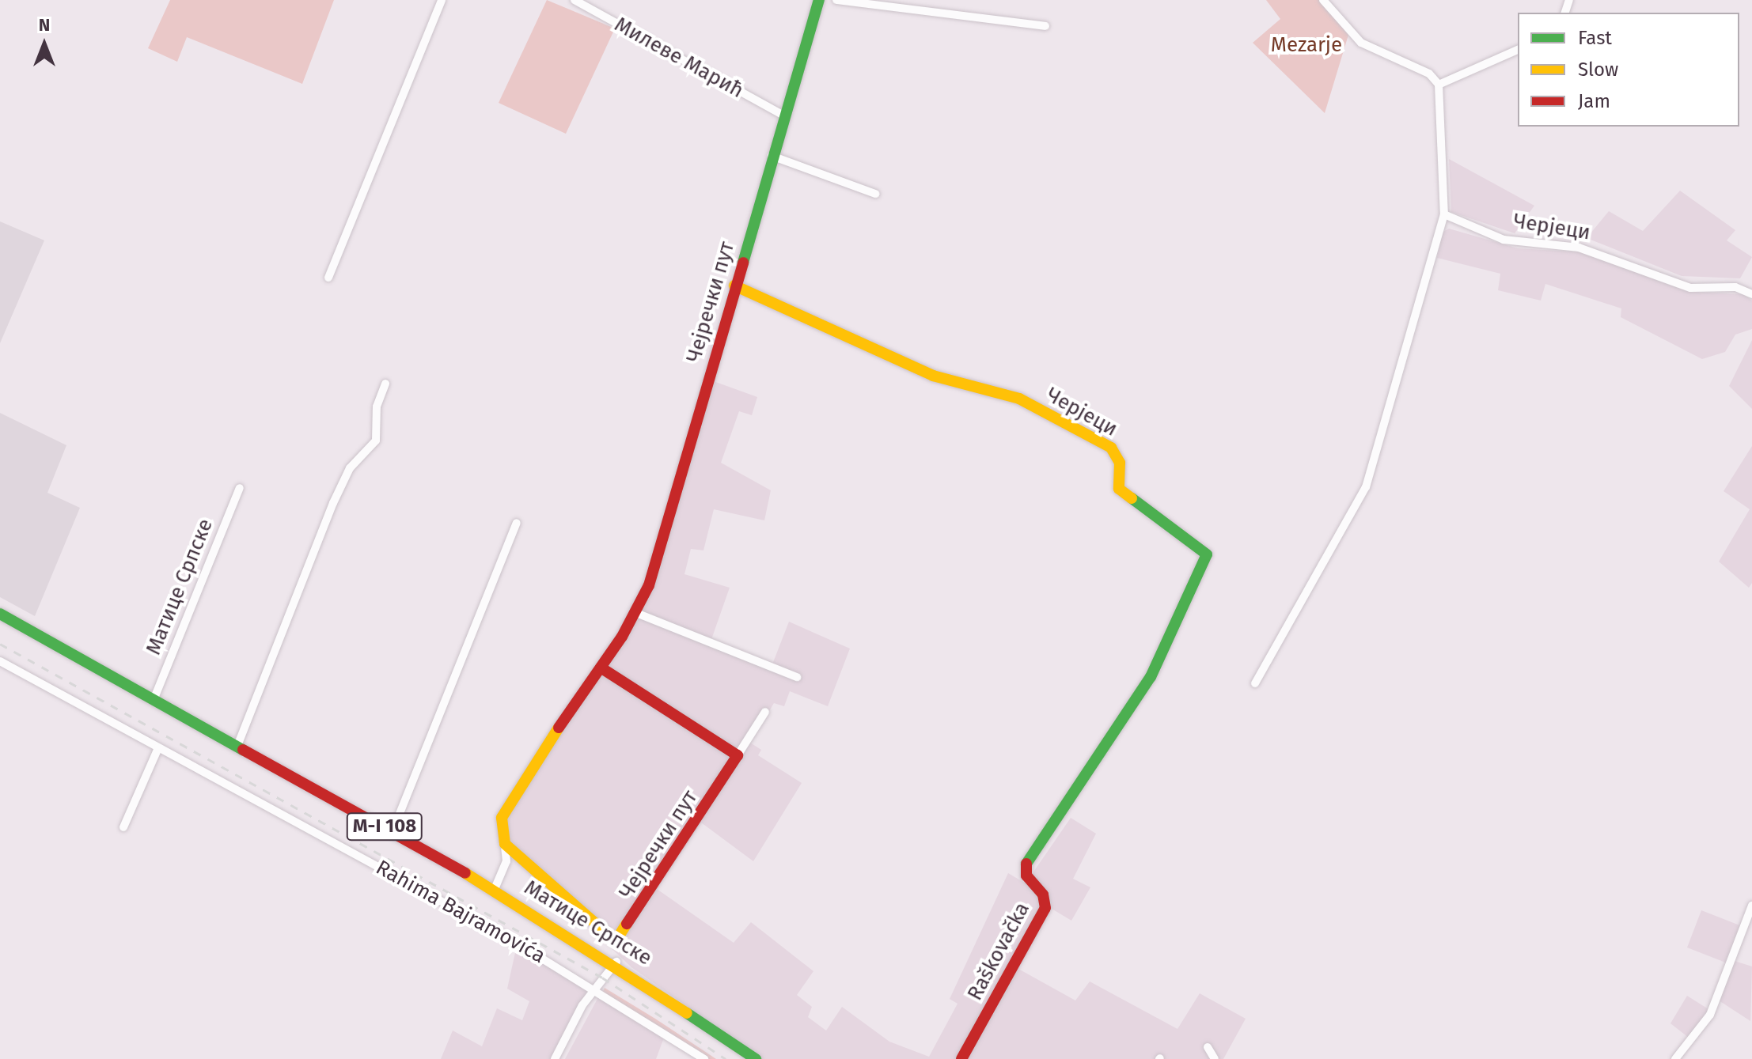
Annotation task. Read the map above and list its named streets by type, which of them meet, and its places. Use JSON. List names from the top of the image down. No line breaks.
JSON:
{"streets":{"street":["Милеве Мaрић","Черјеци","Чејречки пут","Матице Српске","M-I 108","Rahima Bajramovića","Raškovačka"]},"crossings":[["Милеве Мaрић","Чејречки пут"],["Черјеци","Чејречки пут"],["Черјеци","Raškovačka"]],"parks":["Mezarje"],"legend":["Fast","Slow","Jam"],"north":"top"}
